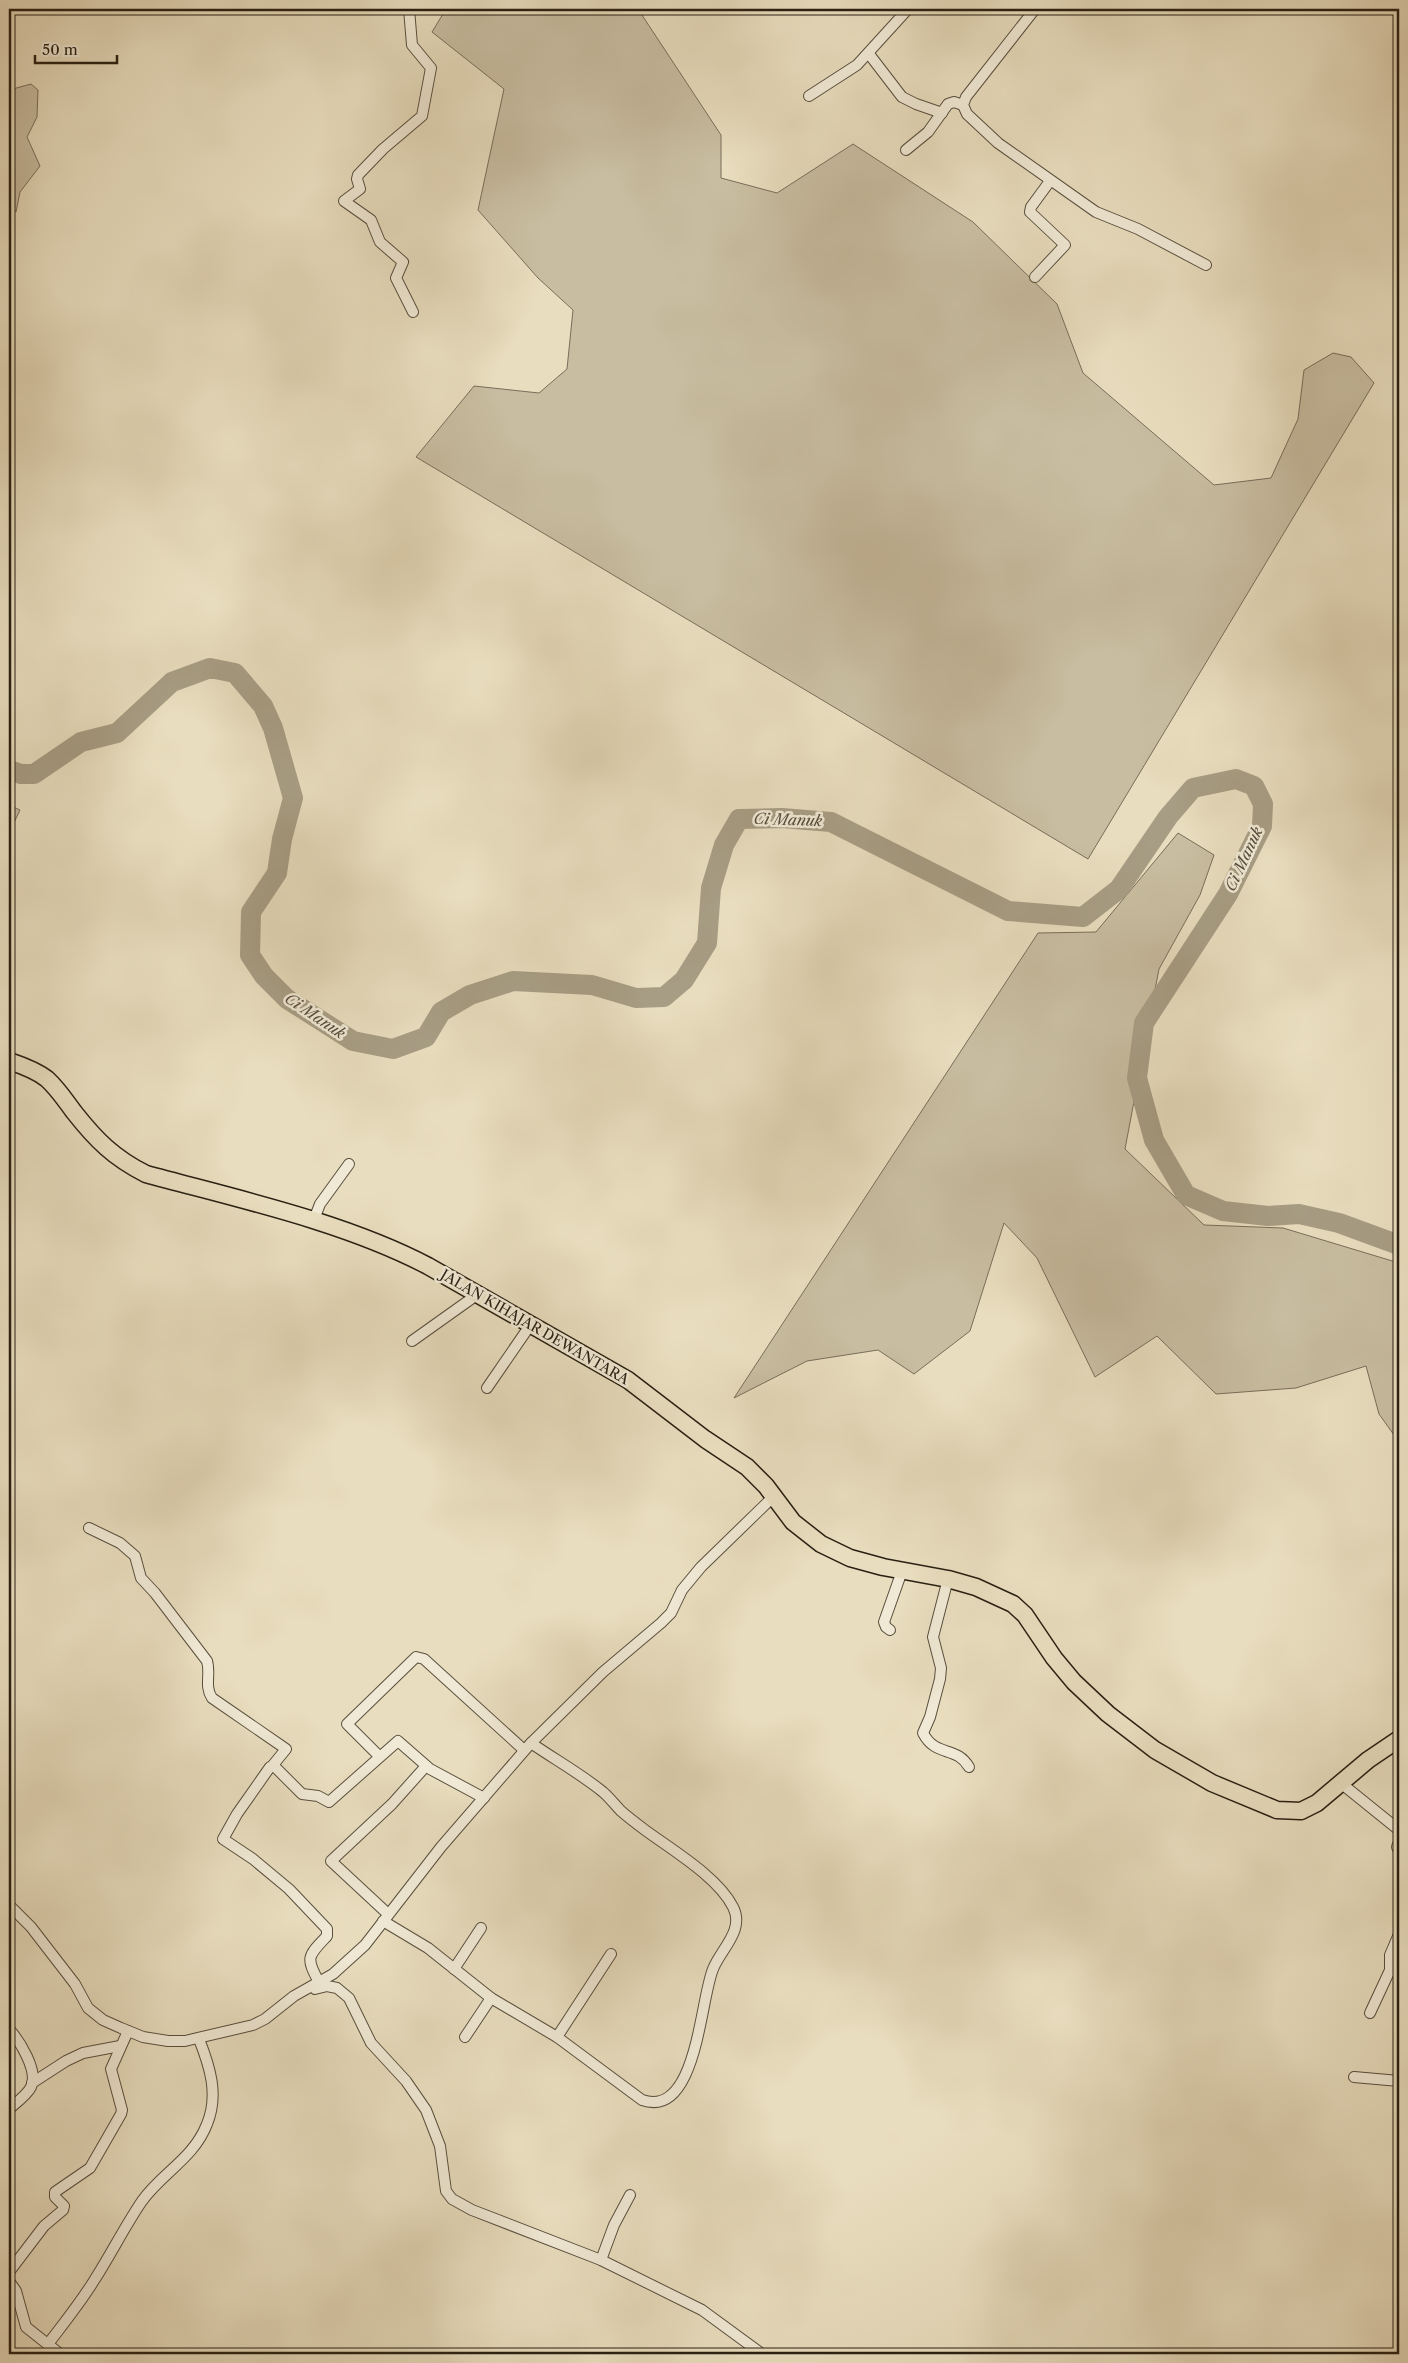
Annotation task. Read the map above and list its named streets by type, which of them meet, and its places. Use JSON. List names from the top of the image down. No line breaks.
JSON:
{"streets":{"main road":["JALAN KIHAJAR DEWANTARA"]},"water":["Ci Manuk"],"scale_bar":"50 m"}
